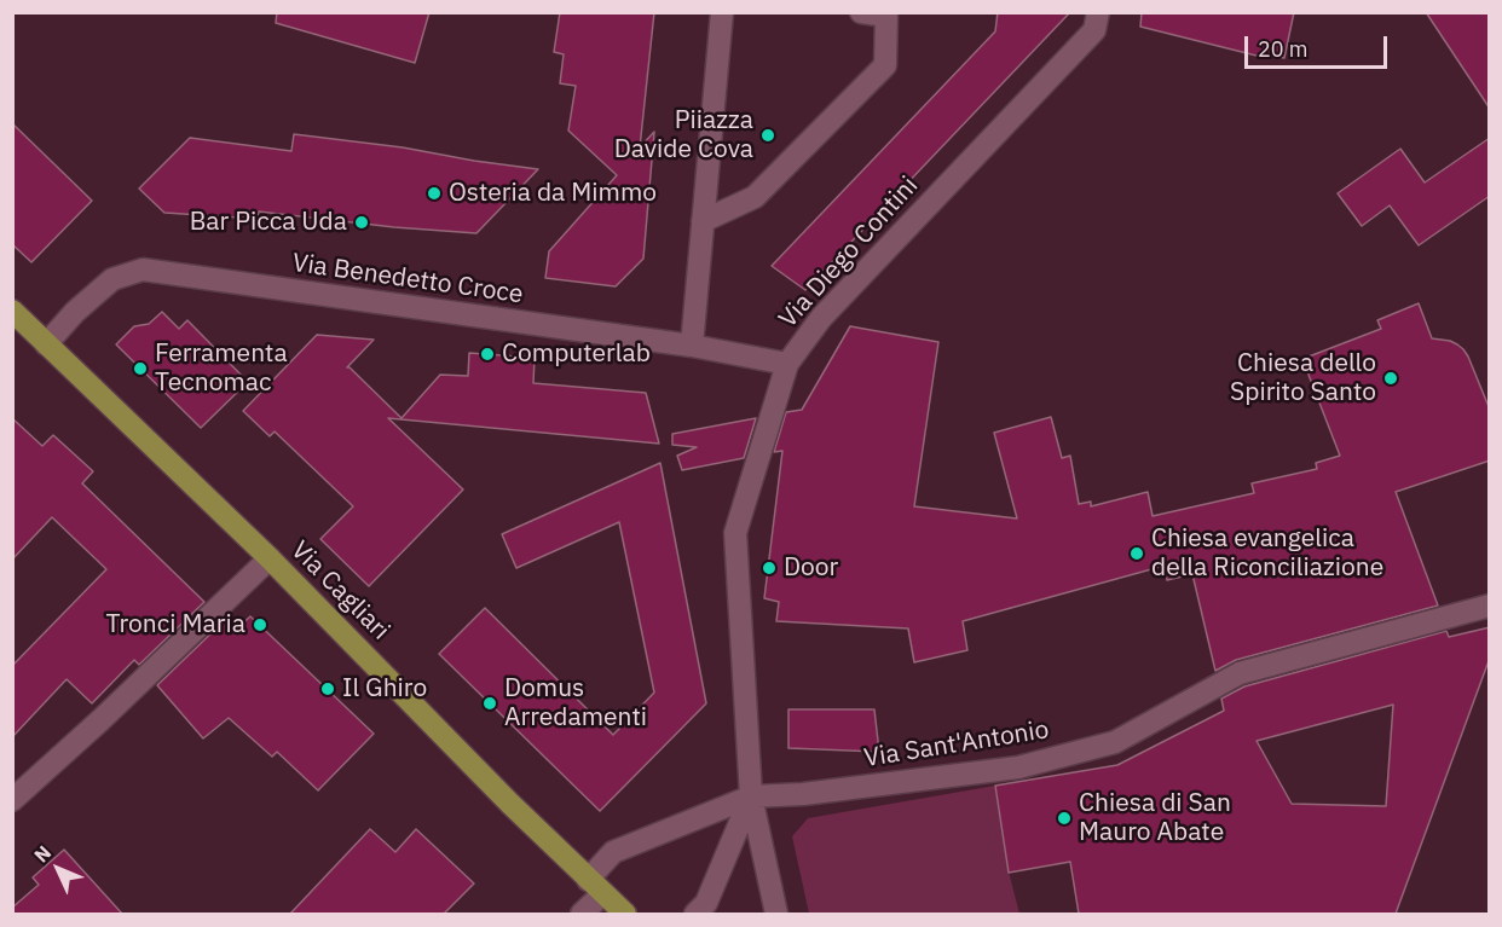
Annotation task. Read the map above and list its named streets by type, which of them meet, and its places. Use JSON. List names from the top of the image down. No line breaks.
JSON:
{"streets":{"main road":["Via Cagliari"],"street":["Via Diego Contini","Via Benedetto Croce","Via Sant'Antonio"]},"crossings":[["Via Diego Contini","Via Benedetto Croce"],["Via Diego Contini","Via Sant'Antonio"],["Via Benedetto Croce","Via Cagliari"],["Via Cagliari","Via Sant'Antonio"]],"places":["Piiazza Davide Cova","Osteria da Mimmo","Bar Picca Uda","Computerlab","Ferramenta Tecnomac","Chiesa dello Spirito Santo","Chiesa evangelica della Riconciliazione","Door","Tronci Maria","Il Ghiro","Domus Arredamenti","Chiesa di San Mauro Abate"],"scale_bar":"20 m","north":"top left"}
